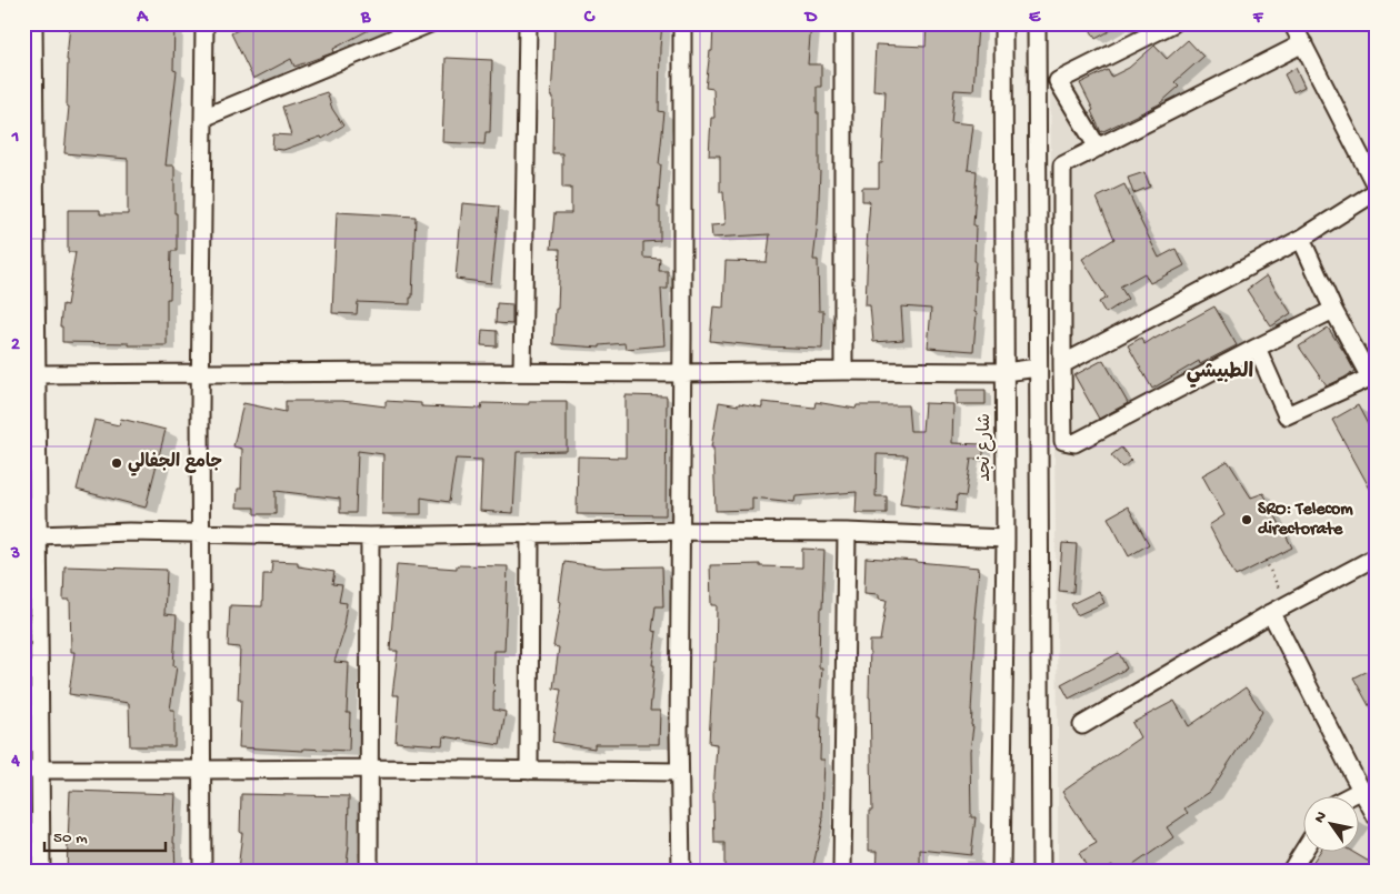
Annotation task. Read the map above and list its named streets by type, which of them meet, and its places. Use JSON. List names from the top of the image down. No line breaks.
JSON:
{"streets":{"street":["شارع نجد"]},"districts":["الطبيشي"],"places":["جامع الجفالي","SRO: Telecom directorate"],"scale_bar":"50 m","north":"top left","grid":{"columns":["A","B","C","D","E","F"],"rows":["1","2","3","4"]}}
